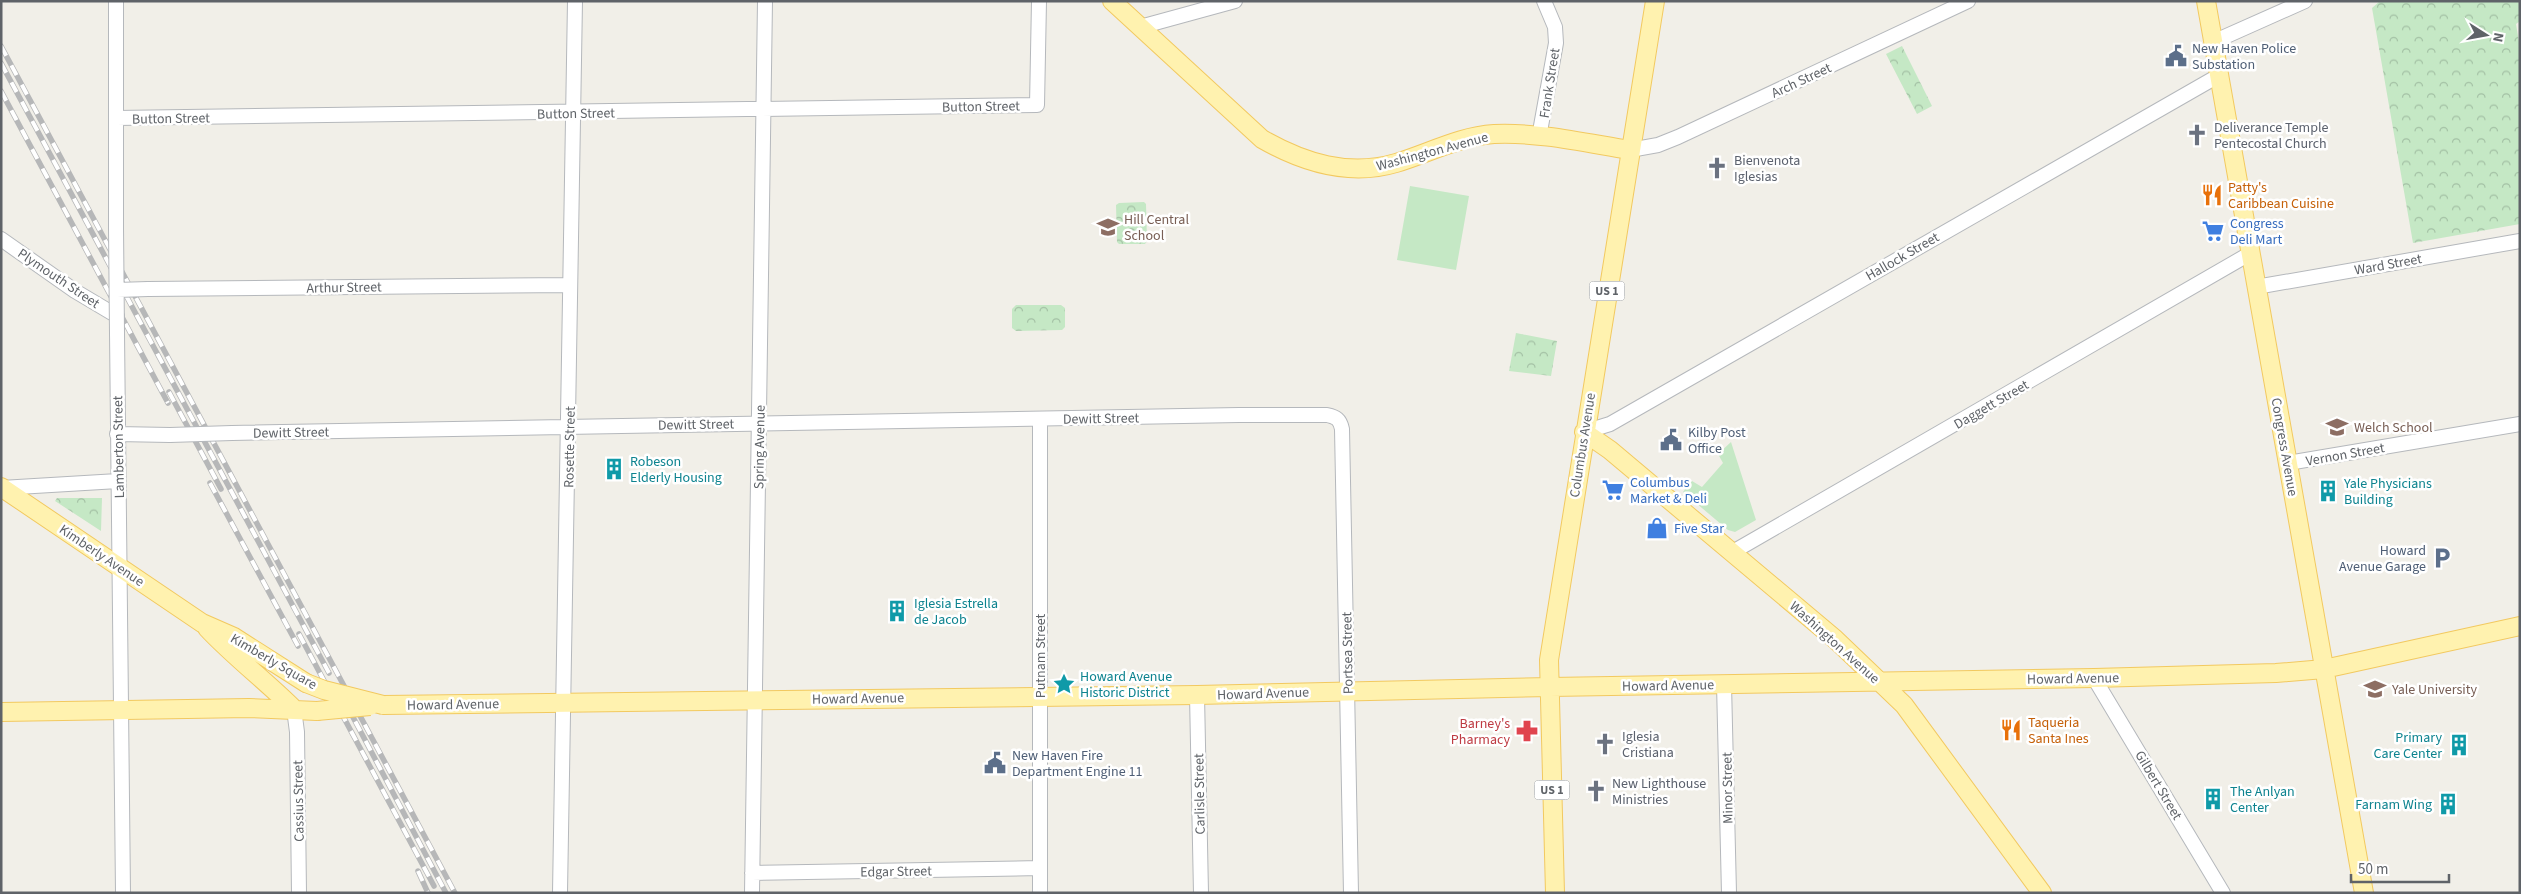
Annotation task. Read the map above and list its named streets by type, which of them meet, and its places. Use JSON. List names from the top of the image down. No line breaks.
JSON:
{"streets":{"main road":["Washington Avenue","US 1","Columbus Avenue","Congress Avenue","Kimberly Avenue","Kimberly Square","Howard Avenue"],"street":["Arch Street","Frank Street","Button Street","Hallock Street","Ward Street","Plymouth Street","Arthur Street","Daggett Street","Dewitt Street","Lamberton Street","Rosette Street","Spring Avenue","Vernon Street","Portsea Street","Putnam Street","Gilbert Street","Minor Street","Carlisle Street","Cassius Street","Edgar Street"]},"crossings":[["Arch Street","Washington Avenue"],["Arch Street","Columbus Avenue"],["Frank Street","Washington Avenue"],["Button Street","Lamberton Street"],["Button Street","Rosette Street"],["Button Street","Spring Avenue"],["Washington Avenue","Hallock Street"],["Washington Avenue","Daggett Street"],["Washington Avenue","Columbus Avenue"],["Washington Avenue","Howard Avenue"],["Hallock Street","Columbus Avenue"],["Hallock Street","Congress Avenue"],["Ward Street","Congress Avenue"],["Plymouth Street","Lamberton Street"],["Arthur Street","Lamberton Street"],["Arthur Street","Rosette Street"],["Daggett Street","Congress Avenue"],["Dewitt Street","Lamberton Street"],["Dewitt Street","Rosette Street"],["Dewitt Street","Spring Avenue"],["Dewitt Street","Portsea Street"],["Dewitt Street","Putnam Street"],["Columbus Avenue","Howard Avenue"],["Lamberton Street","Kimberly Avenue"],["Lamberton Street","Howard Avenue"],["Rosette Street","Howard Avenue"],["Spring Avenue","Howard Avenue"],["Spring Avenue","Edgar Street"],["Congress Avenue","Vernon Street"],["Congress Avenue","Howard Avenue"],["Kimberly Avenue","Kimberly Square"],["Portsea Street","Howard Avenue"],["Putnam Street","Howard Avenue"],["Putnam Street","Edgar Street"],["Kimberly Square","Howard Avenue"],["Kimberly Square","Cassius Street"],["Howard Avenue","Gilbert Street"],["Howard Avenue","Minor Street"],["Howard Avenue","Carlisle Street"],["Howard Avenue","Cassius Street"]],"places":{"public building":["New Haven Police Substation","Kilby Post Office","New Haven Fire Department Engine 11"],"church":["Deliverance Temple Pentecostal Church","Bienvenota Iglesias","Iglesia Cristiana","New Lighthouse Ministries"],"restaurant":["Patty's Caribbean Cuisine","Taqueria Santa Ines"],"school or university":["Hill Central School","Welch School","Yale University"],"supermarket":["Congress Deli Mart","Columbus Market & Deli"],"building":["Robeson Elderly Housing","Yale Physicians Building","Iglesia Estrella de Jacob","Primary Care Center","The Anlyan Center","Farnam Wing"],"shop":["Five Star"],"parking":["Howard Avenue Garage"],"place":["Howard Avenue Historic District"],"pharmacy":["Barney's Pharmacy"]},"scale_bar":"50 m","north":"right"}
